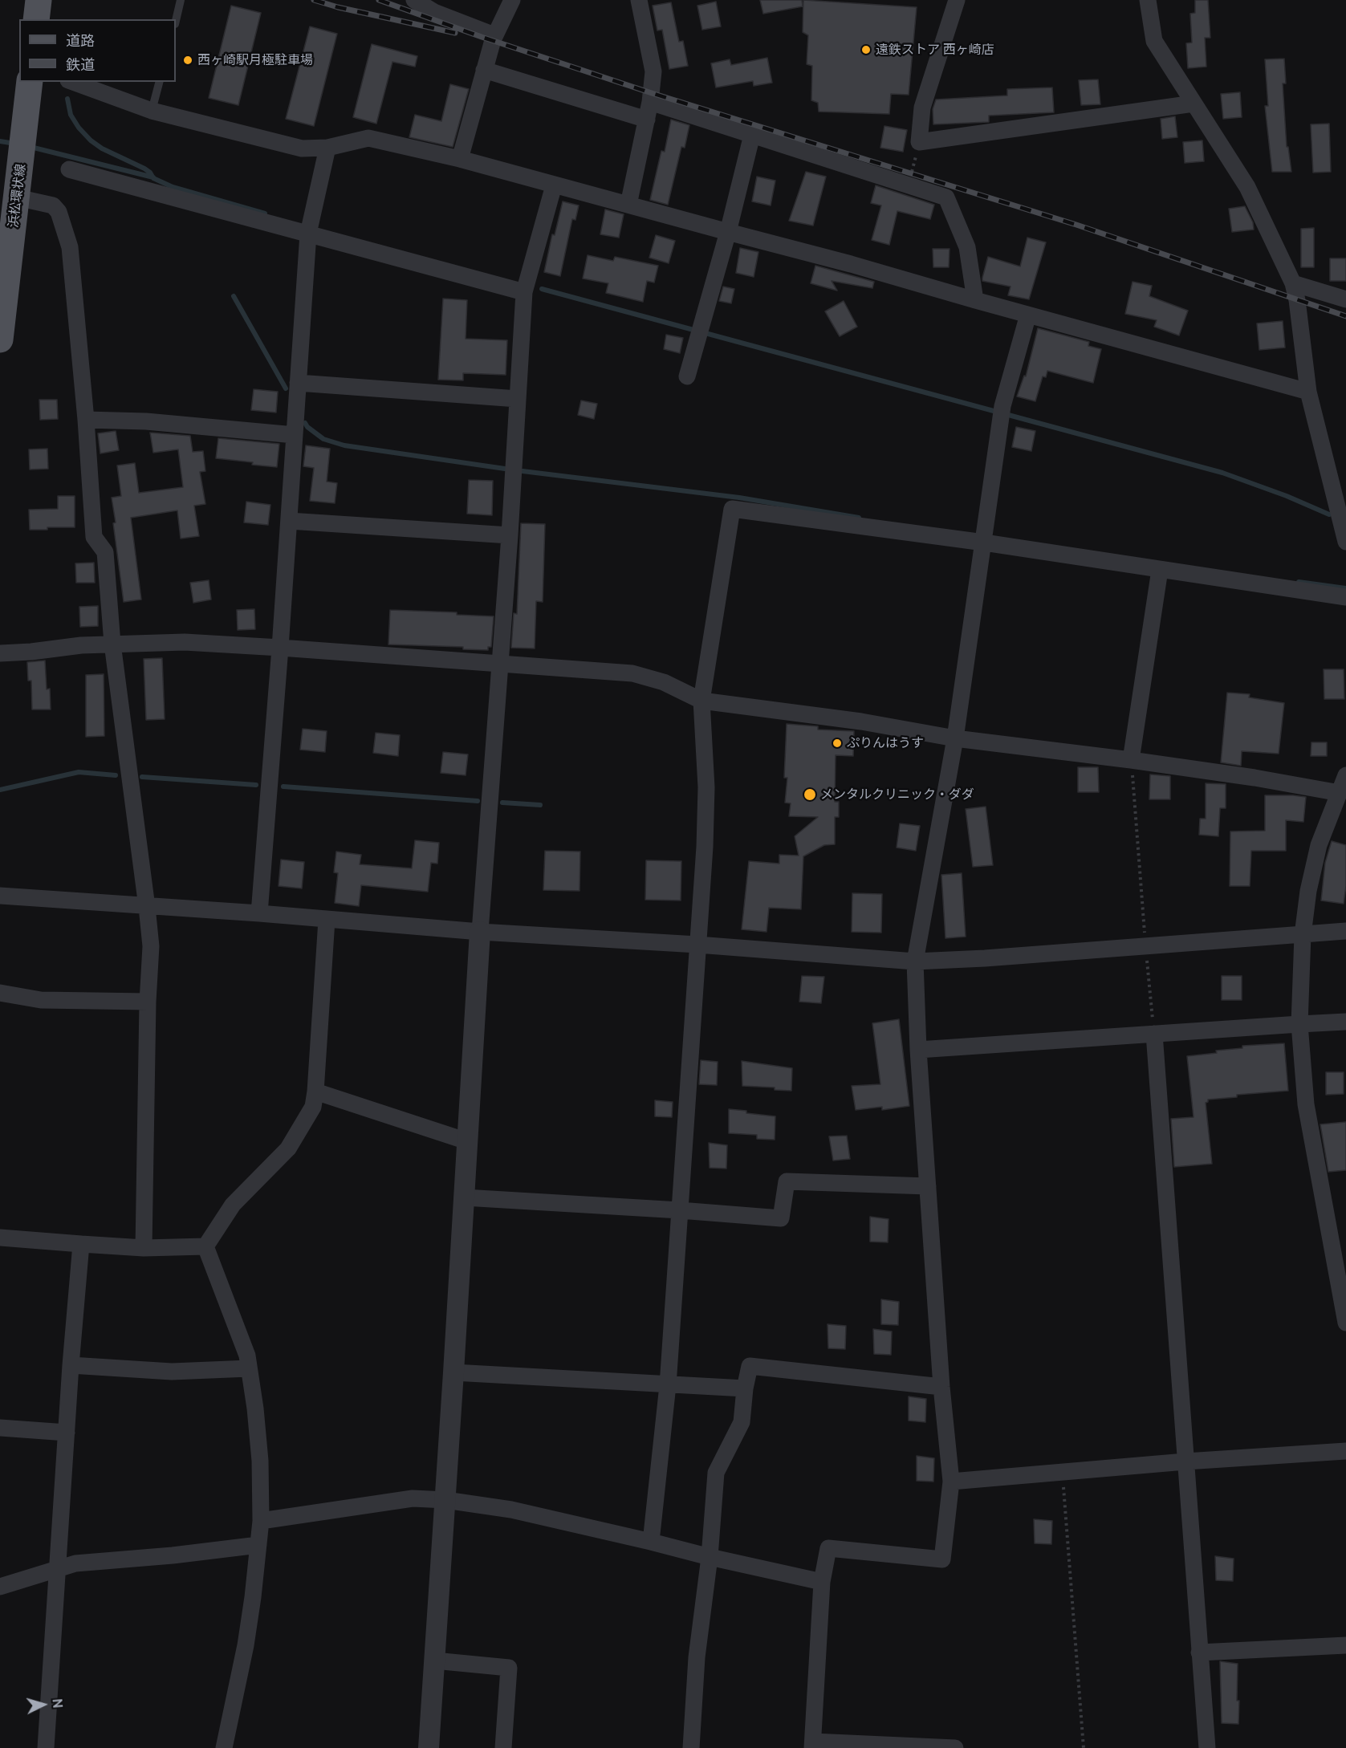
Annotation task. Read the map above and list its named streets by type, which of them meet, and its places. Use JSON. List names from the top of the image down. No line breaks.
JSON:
{"streets":{"main road":["浜松環状線"]},"places":["遠鉄ストア 西ヶ崎店","西ヶ崎駅月極駐車場","ぷりんはうす","メンタルクリニック・ダダ"],"legend":["道路","鉄道"],"north":"right"}
